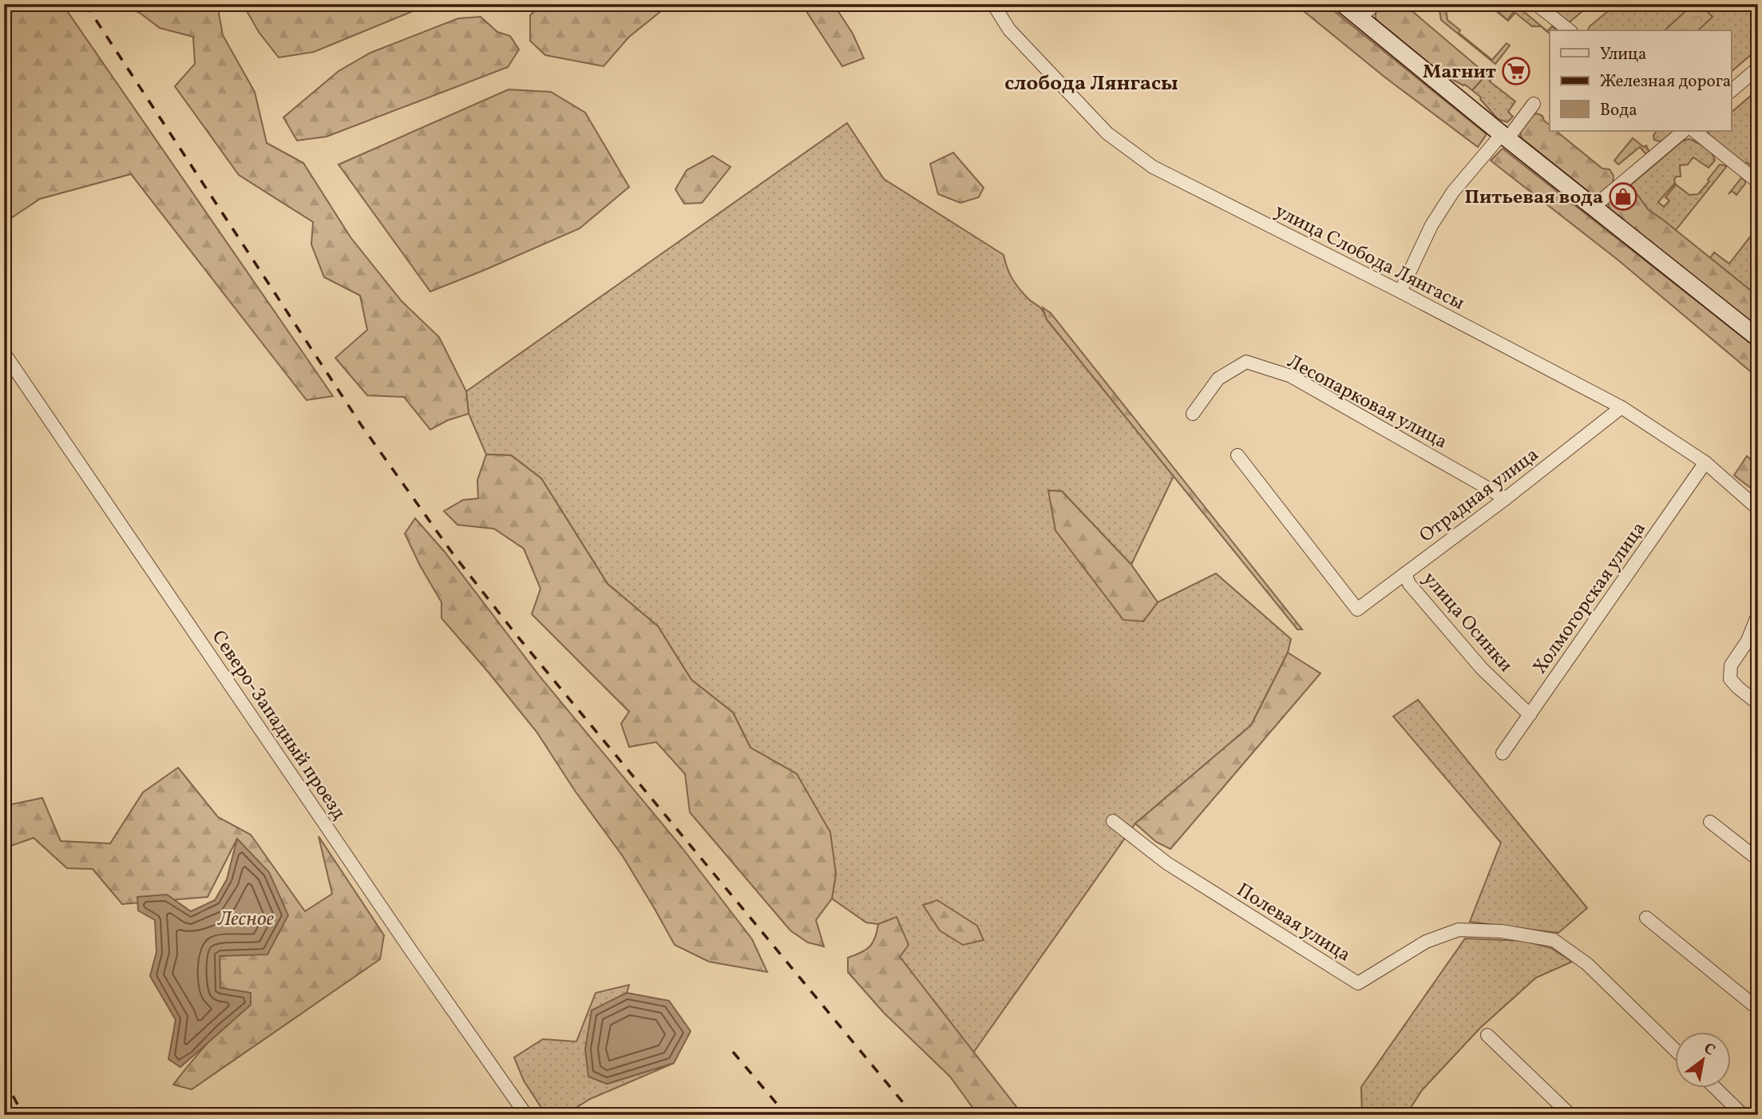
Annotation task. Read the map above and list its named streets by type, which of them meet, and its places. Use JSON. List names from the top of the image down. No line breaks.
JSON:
{"streets":{"street":["улица Слобода Лянгасы","Лесопарковая улица","Отрадная улица","Холмогорская улица","улица Осинки","Северо-Западный проезд","Полевая улица"]},"crossings":[["улица Слобода Лянгасы","Отрадная улица"],["улица Слобода Лянгасы","Холмогорская улица"],["Лесопарковая улица","Отрадная улица"],["Отрадная улица","улица Осинки"],["Холмогорская улица","улица Осинки"]],"districts":["слобода Лянгасы"],"water":["Лесное"],"places":{"supermarket":["Магнит"],"shop":["Питьевая вода"]},"legend":["Улица","Железная дорога","Вода"],"north":"top right"}
